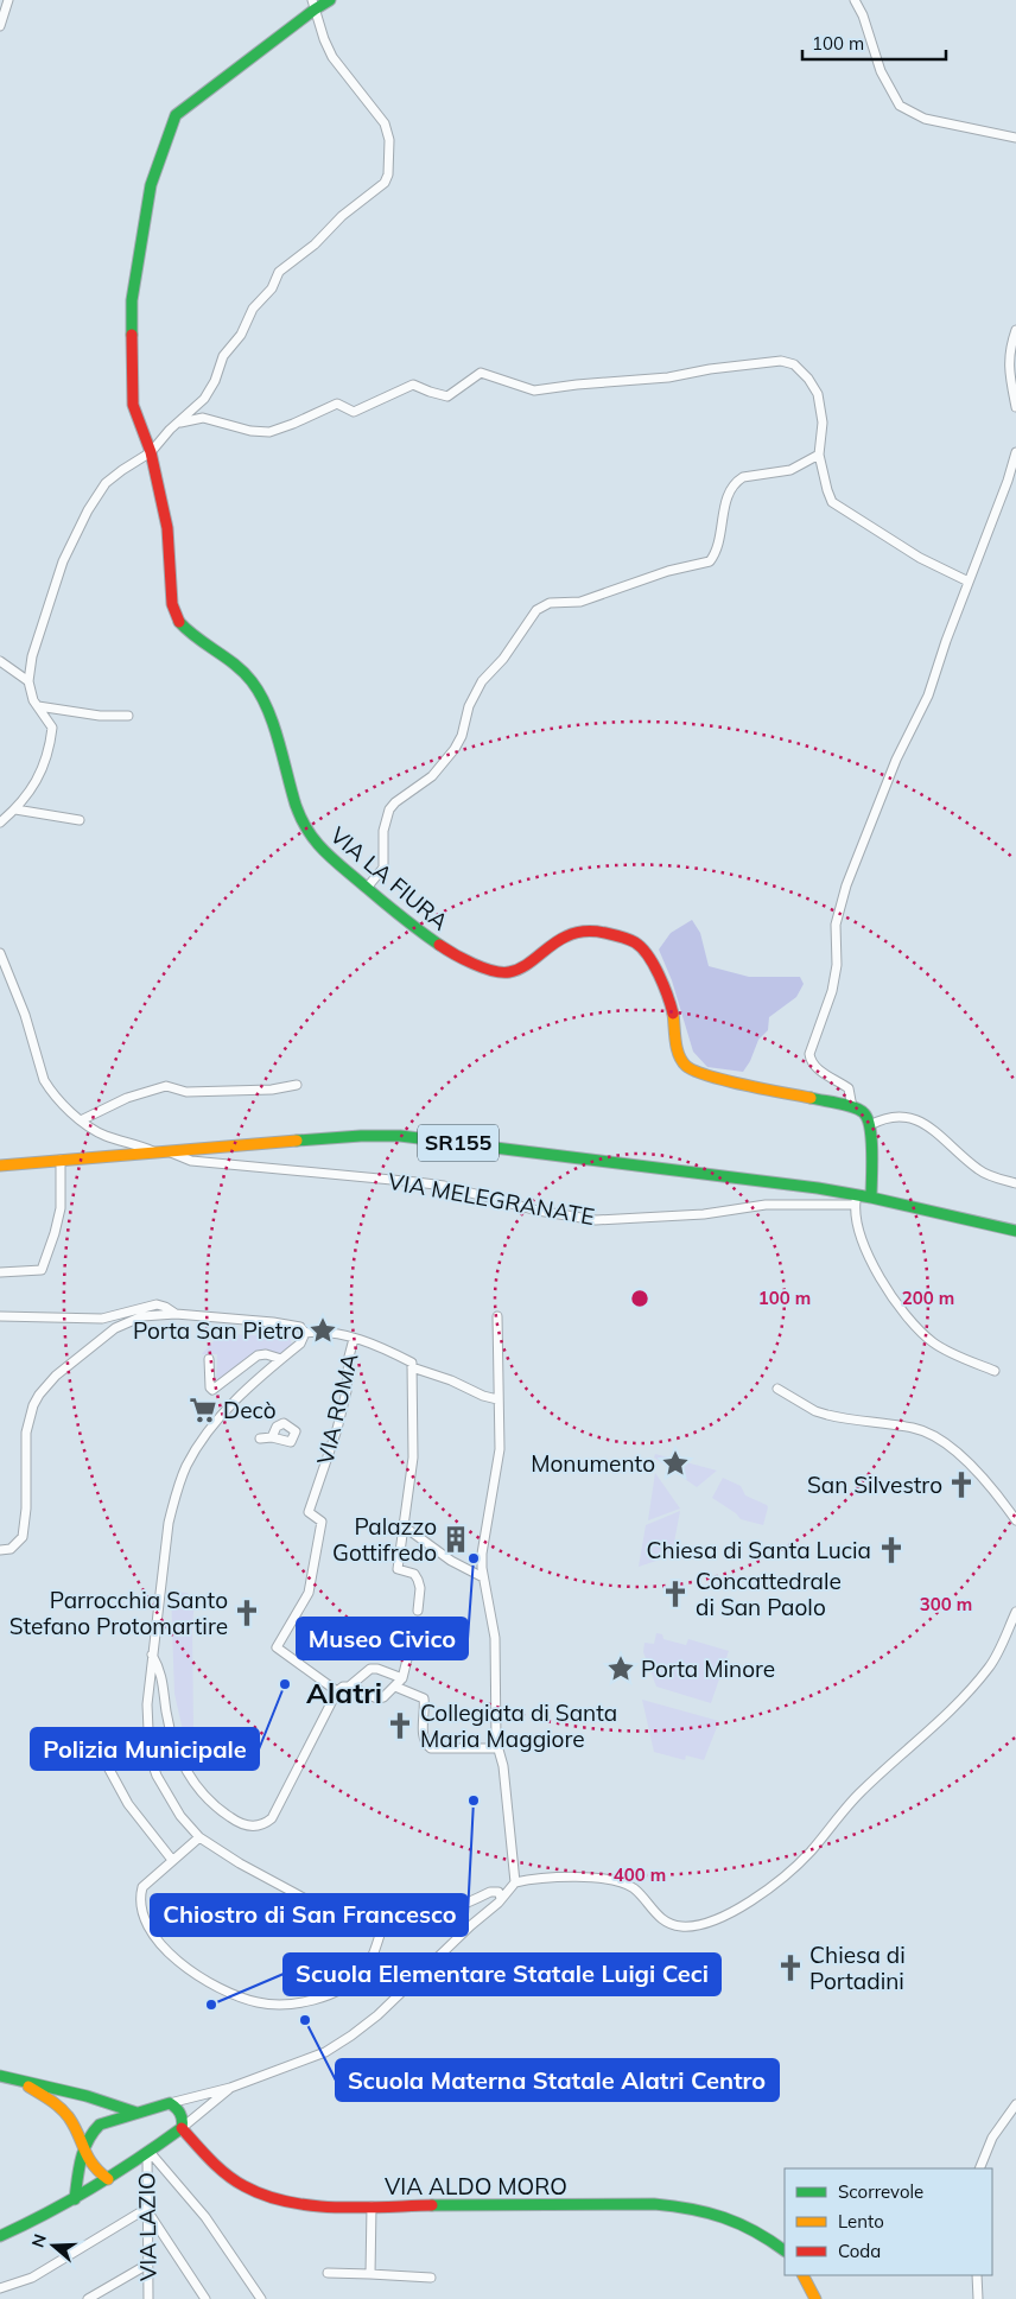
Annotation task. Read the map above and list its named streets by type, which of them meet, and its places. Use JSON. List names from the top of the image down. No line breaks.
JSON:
{"streets":{"main road":["VIA LA FIURA","SR155","VIA ALDO MORO"],"street":["VIA MELEGRANATE","VIA ROMA","VIA LAZIO"]},"crossings":[["SR155","VIA MELEGRANATE"]],"districts":["Alatri"],"places":{"place":["Porta San Pietro","Monumento","Porta Minore"],"supermarket":["Decò"],"church":["San Silvestro","Chiesa di Santa Lucia","Concattedrale di San Paolo","Parrocchia Santo Stefano Protomartire","Collegiata di Santa Maria Maggiore","Chiesa di Portadini"],"building":["Palazzo Gottifredo"],"other":["Museo Civico","Polizia Municipale","Chiostro di San Francesco","Scuola Elementare Statale Luigi Ceci","Scuola Materna Statale Alatri Centro"]},"legend":["Scorrevole","Lento","Coda"],"scale_bar":"100 m","north":"left","rings":["100 m","200 m","300 m","400 m"]}
